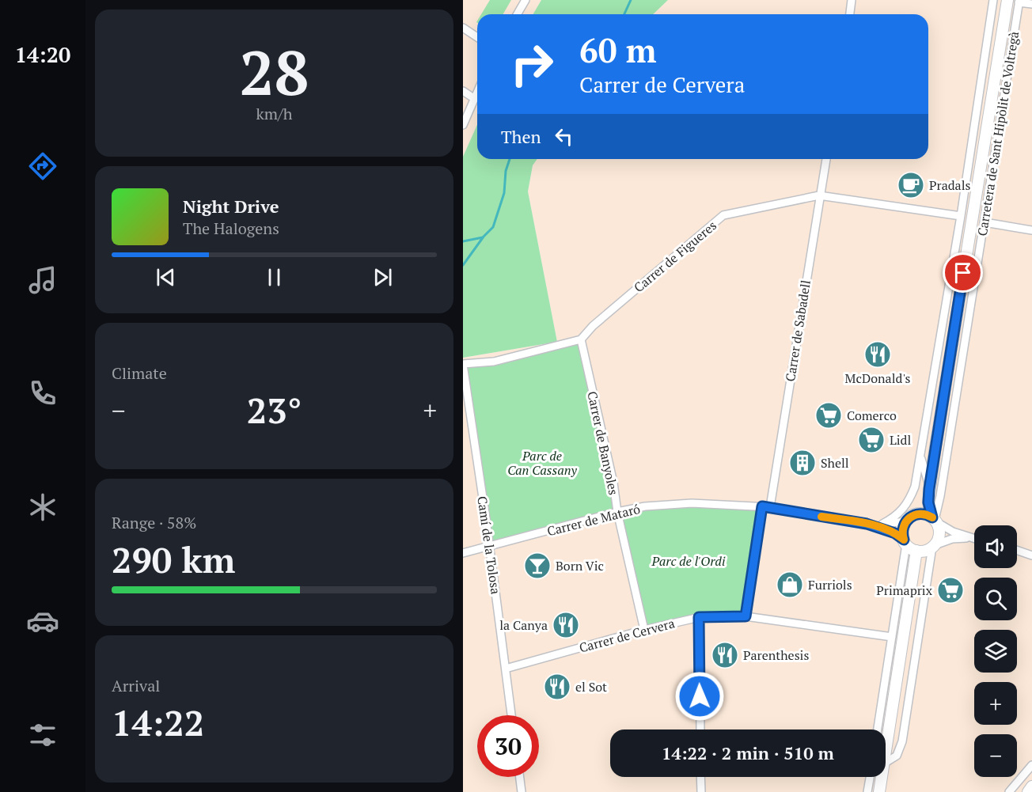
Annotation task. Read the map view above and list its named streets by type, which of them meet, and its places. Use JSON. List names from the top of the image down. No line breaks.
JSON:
{"streets":{"street":["Carretera de Sant Hipòlit de Voltregà","Carrer de Figueres","Carrer de Sabadell","Carrer de Banyoles","Carrer de Mataró","Camí de la Tolosa","Carrer de Cervera"]},"crossings":[["Carretera de Sant Hipòlit de Voltregà","Carrer de Figueres"],["Carretera de Sant Hipòlit de Voltregà","Carrer de Mataró"],["Carrer de Figueres","Carrer de Sabadell"],["Carrer de Figueres","Carrer de Banyoles"],["Carrer de Sabadell","Carrer de Mataró"],["Carrer de Sabadell","Carrer de Cervera"],["Carrer de Banyoles","Carrer de Mataró"],["Carrer de Banyoles","Carrer de Cervera"],["Carrer de Mataró","Camí de la Tolosa"],["Camí de la Tolosa","Carrer de Cervera"]],"parks":["Parc de Can Cassany","Parc de l'Ordi"],"places":{"cafe":["Pradals"],"restaurant":["McDonald's","la Canya","Parenthesis","el Sot"],"supermarket":["Comerco","Lidl","Primaprix"],"building":["Shell"],"bar":["Born Vic"],"shop":["Furriols"]},"page":{"tabs":"14:20","tile":[["28","km/h"],"Climate",["Range · 58%","290 km"],["Arrival","14:22"]],"turn":["60 m","Carrer de Cervera"],"then":"Then","song":["Night Drive","The Halogens"],"heat":["−","23°","+"],"map_buttons":["+","−"],"limit":"30","trip":"14:22 · 2 min · 510 m"}}
